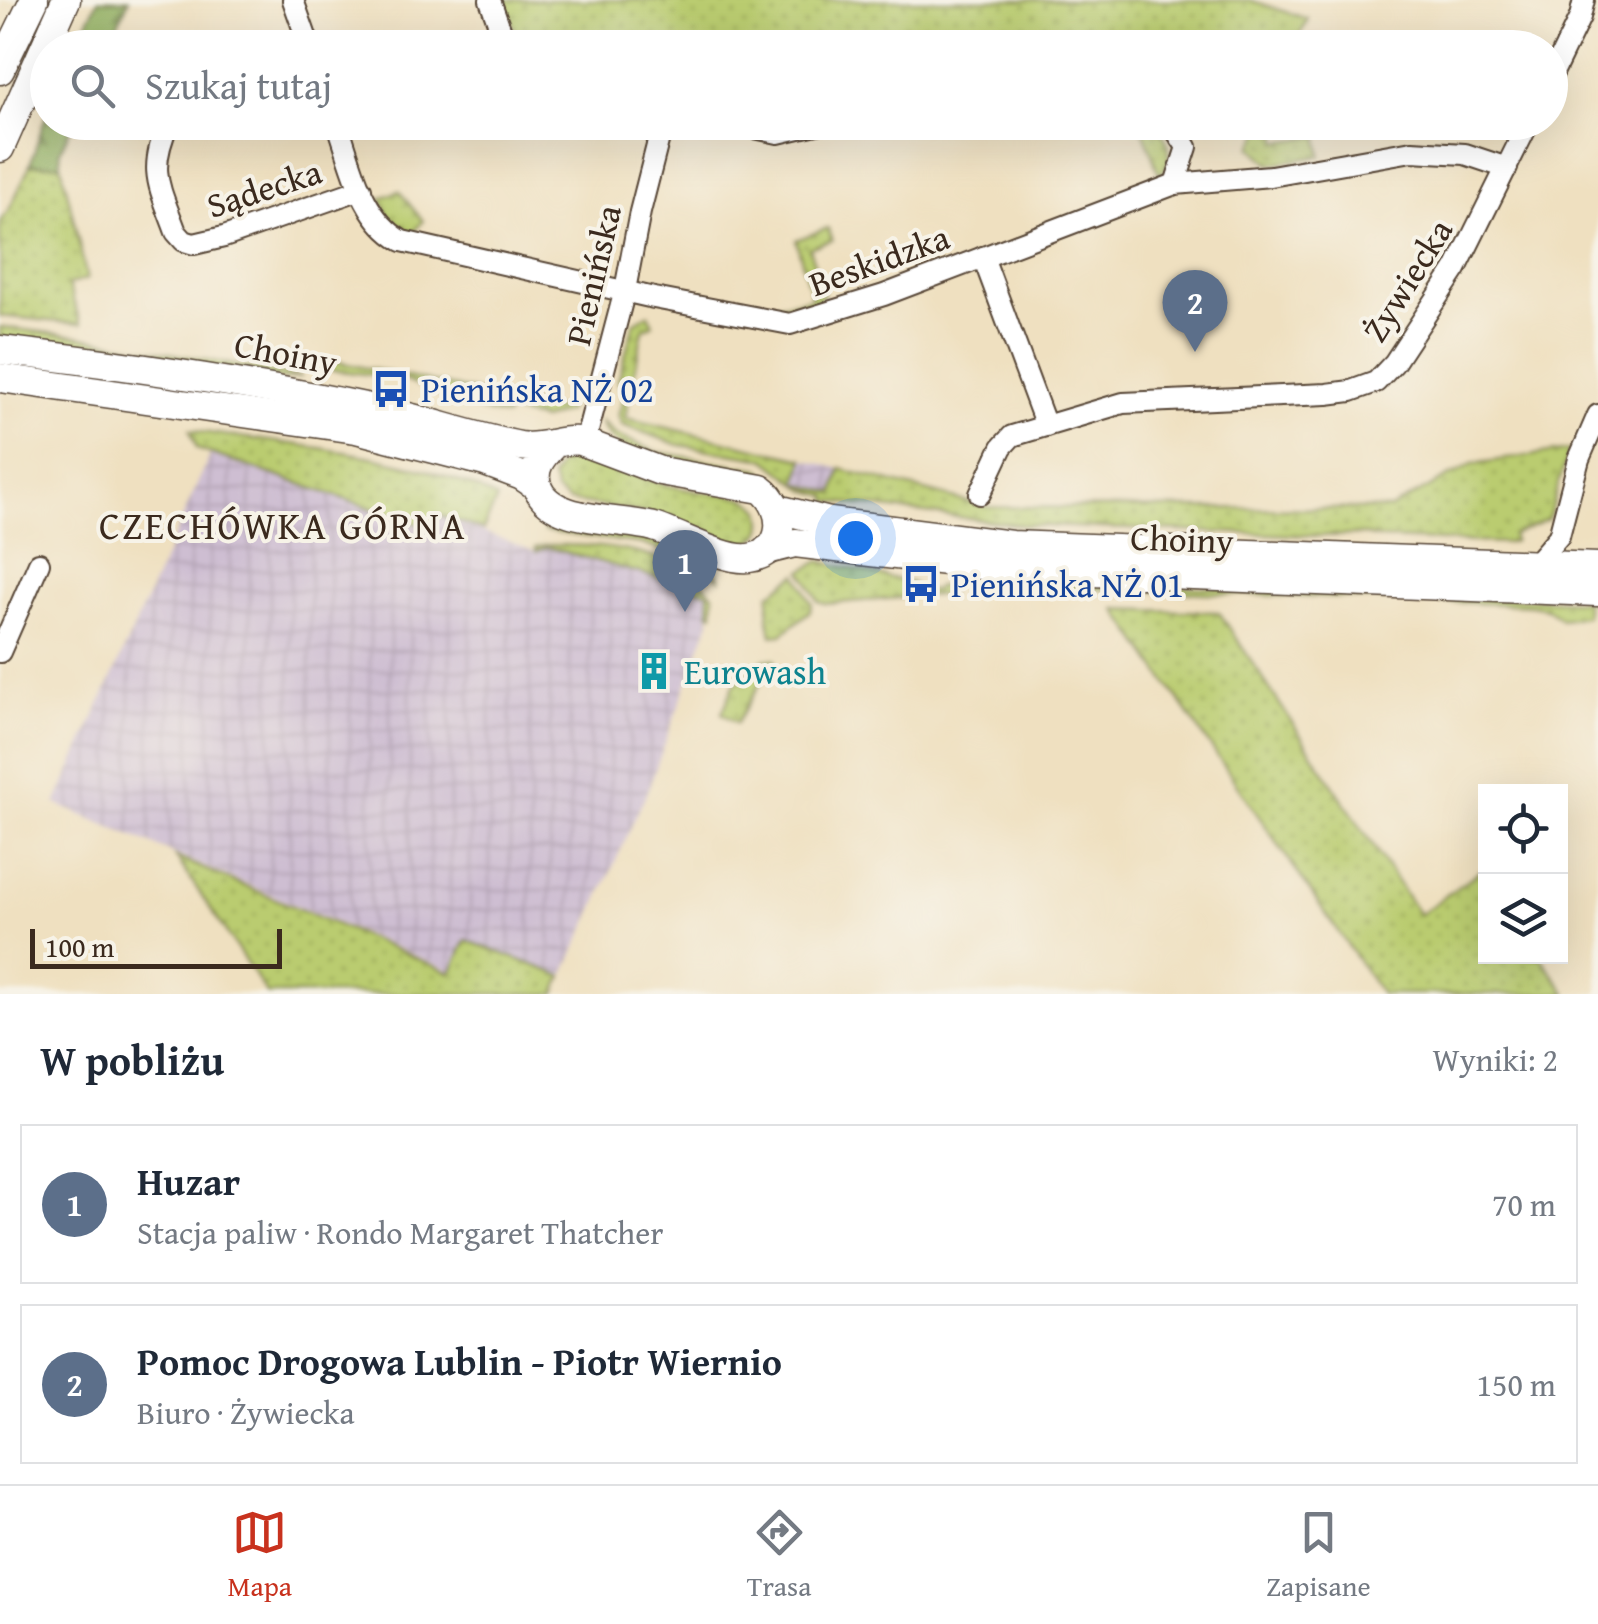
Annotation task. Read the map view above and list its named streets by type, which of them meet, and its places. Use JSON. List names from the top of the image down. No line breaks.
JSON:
{"streets":{"street":["Sądecka","Beskidzka","Pienińska","Żywiecka","Choiny"]},"crossings":[["Sądecka","Beskidzka"],["Beskidzka","Pienińska"],["Beskidzka","Żywiecka"],["Pienińska","Choiny"]],"districts":["CZECHÓWKA GÓRNA"],"places":{"bus stop":["Pienińska NŻ 02","Pienińska NŻ 01"],"building":["Eurowash"]},"scale_bar":"100 m","page":{"search":"Szukaj tutaj","pins":["2","1"],"scale":"100 m","heading":["W pobliżu","Wyniki: 2"],"list":[{"mark":"1","name":"Huzar","note":"Stacja paliw · Rondo Margaret Thatcher","value":"70 m"},{"mark":"2","name":"Pomoc Drogowa Lublin - Piotr Wiernio","note":"Biuro · Żywiecka","value":"150 m"}],"nav":["Mapa","Trasa","Zapisane"]}}
